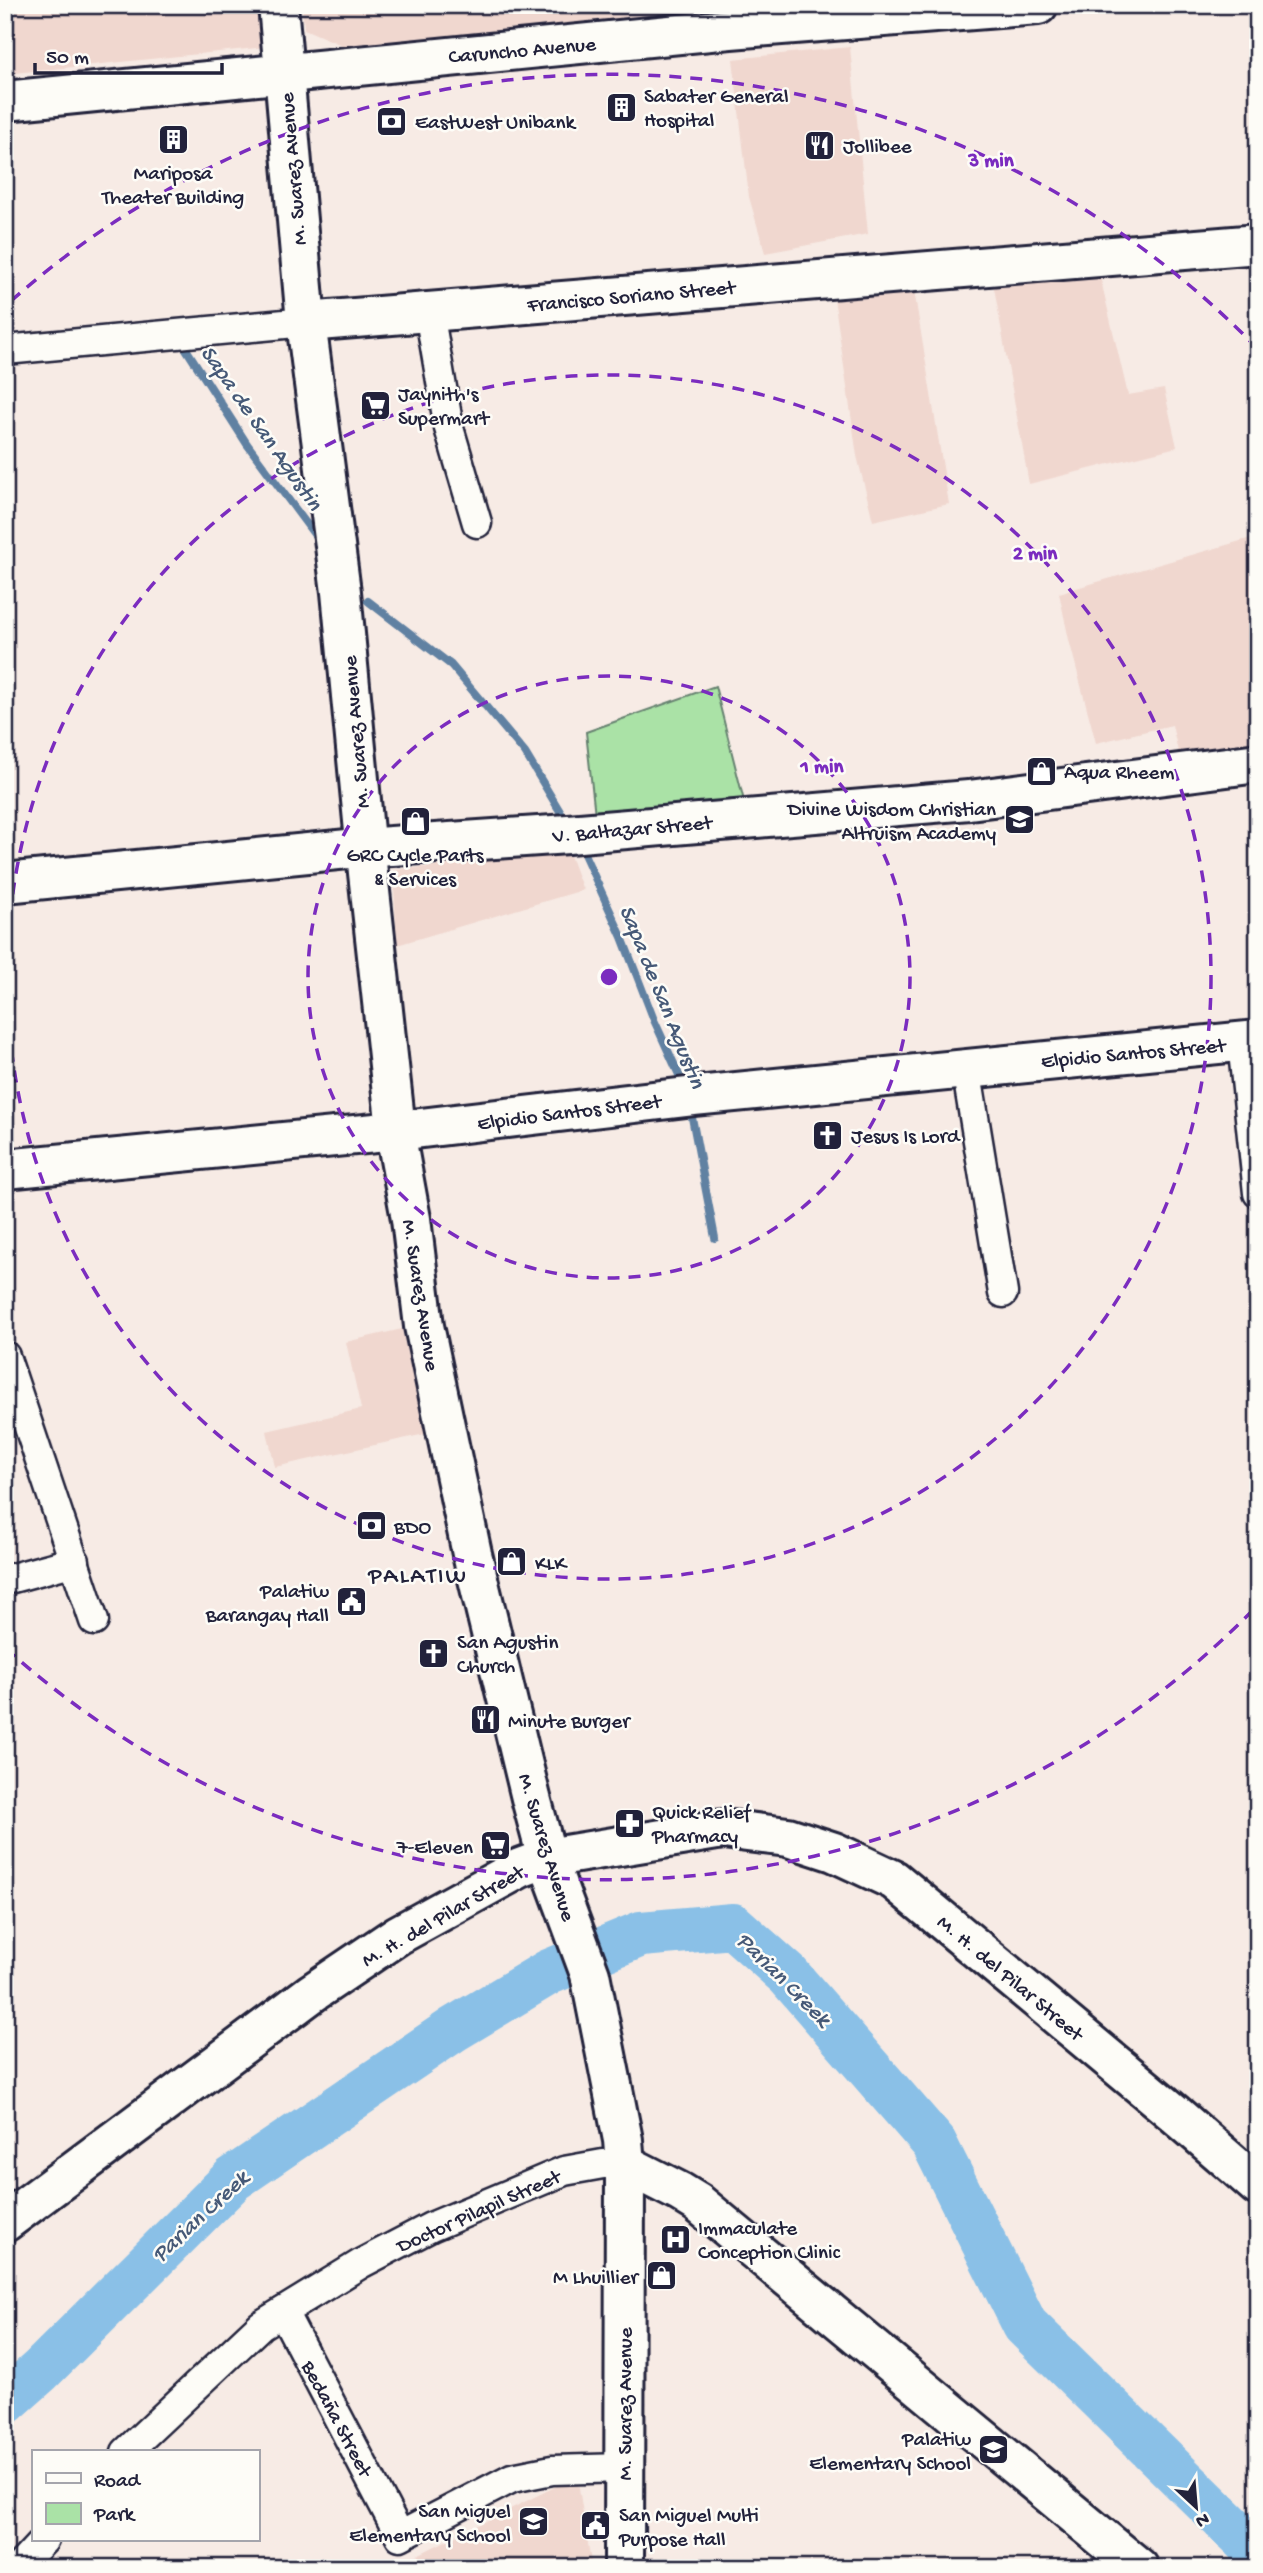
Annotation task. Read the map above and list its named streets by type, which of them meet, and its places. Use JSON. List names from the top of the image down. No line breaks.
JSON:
{"streets":{"street":["Caruncho Avenue","M. Suarez Avenue","Francisco Soriano Street","V. Baltazar Street","Elpidio Santos Street","M. H. del Pilar Street","Doctor Pilapil Street","Bedaña Street"]},"crossings":[["Caruncho Avenue","M. Suarez Avenue"],["M. Suarez Avenue","Francisco Soriano Street"],["M. Suarez Avenue","V. Baltazar Street"],["M. Suarez Avenue","Elpidio Santos Street"],["M. Suarez Avenue","M. H. del Pilar Street"],["M. Suarez Avenue","Doctor Pilapil Street"],["M. Suarez Avenue","Bedaña Street"],["Doctor Pilapil Street","Bedaña Street"]],"districts":["PALATIW"],"water":["Sapa de San Agustin","Parian Creek"],"places":{"building":["Sabater General Hospital","Mariposa Theater Building"],"bank":["EastWest Unibank","BDO"],"restaurant":["Jollibee","Minute Burger"],"supermarket":["Jaynith's Supermart","7-Eleven"],"shop":["Aqua Rheem","GRC Cycle Parts & Services","KLK","M Lhuillier"],"school or university":["Divine Wisdom Christian Altruism Academy","Palatiw Elementary School","San Miguel Elementary School"],"church":["Jesus Is Lord","San Agustin Church"],"public building":["Palatiw Barangay Hall","San Miguel Multi Purpose Hall"],"pharmacy":["Quick Relief Pharmacy"],"hospital":["Immaculate Conception Clinic"]},"legend":["Road","Park"],"scale_bar":"50 m","north":"bottom right","rings":["3 min","2 min","1 min"]}
